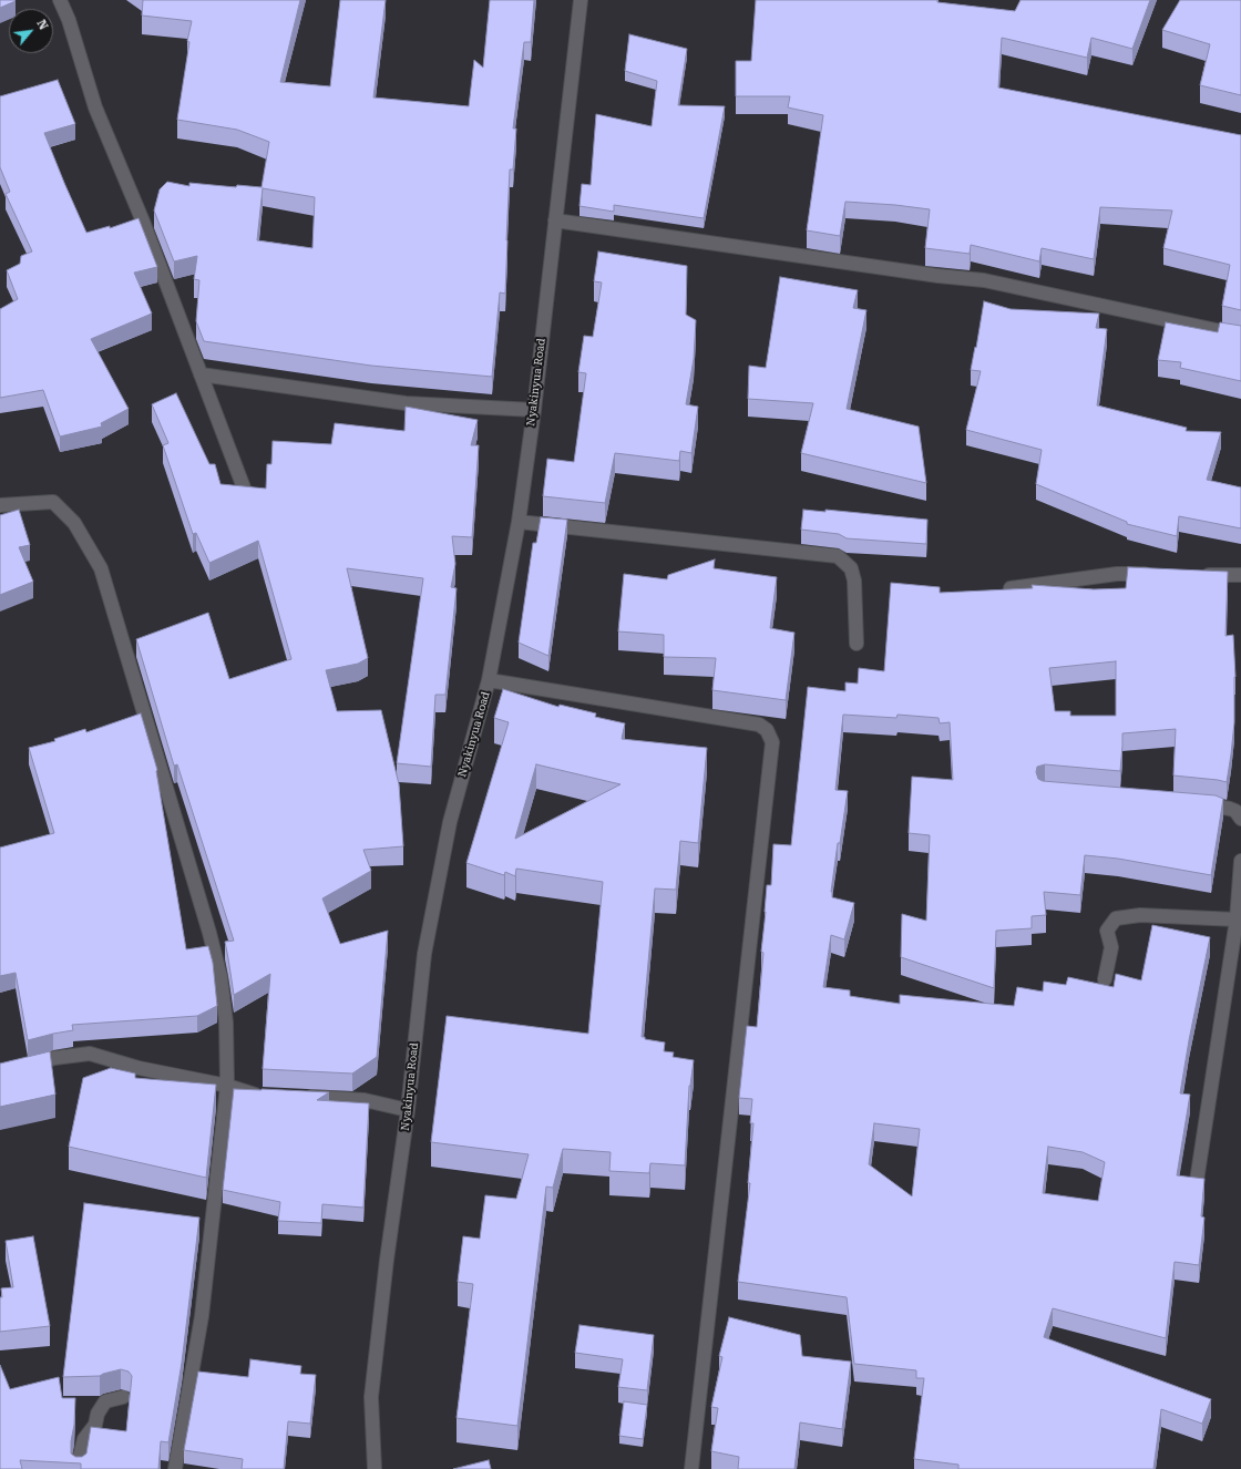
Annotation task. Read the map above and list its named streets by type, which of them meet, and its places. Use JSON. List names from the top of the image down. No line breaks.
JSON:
{"streets":{"street":["Nyakinyua Road"]},"north":"top right"}
